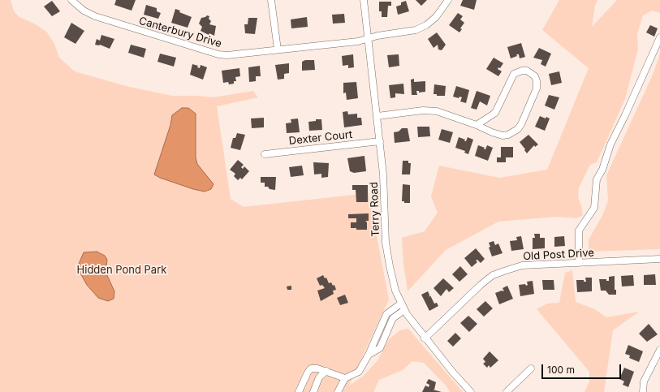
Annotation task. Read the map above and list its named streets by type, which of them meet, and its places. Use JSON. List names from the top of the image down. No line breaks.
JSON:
{"streets":{"street":["Canterbury Drive","Dexter Court","Terry Road","Old Post Drive"]},"crossings":[["Canterbury Drive","Terry Road"],["Dexter Court","Terry Road"],["Terry Road","Old Post Drive"]],"parks":["Hidden Pond Park"],"scale_bar":"100 m"}
